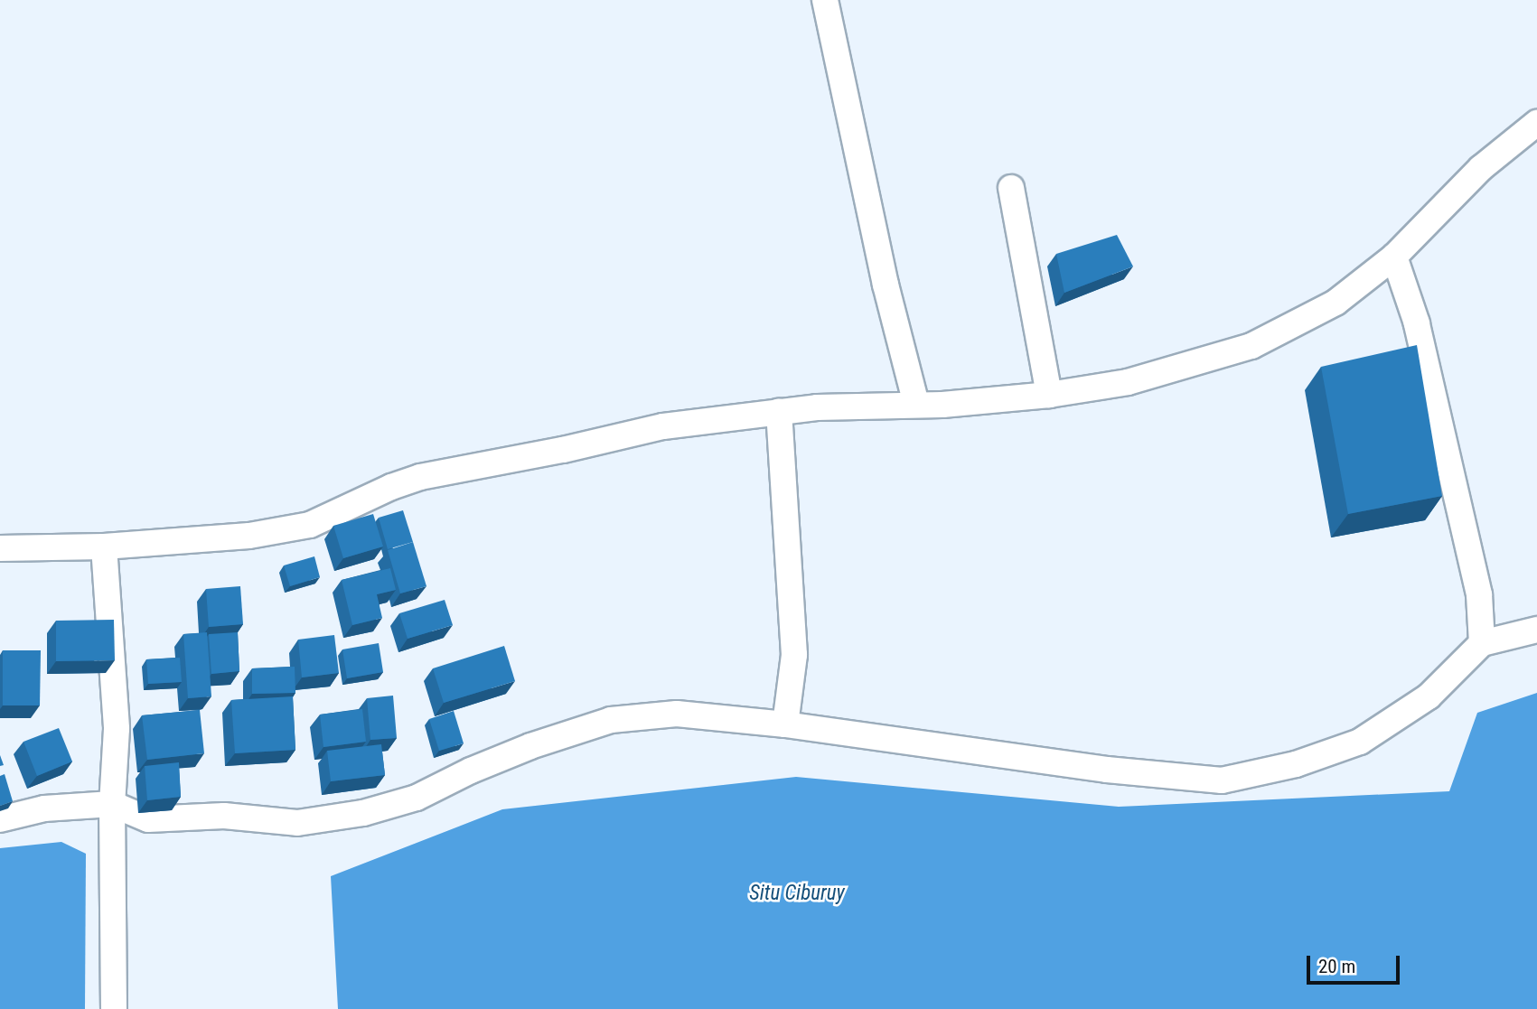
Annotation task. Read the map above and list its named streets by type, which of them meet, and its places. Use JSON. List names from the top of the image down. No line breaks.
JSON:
{"water":["Situ Ciburuy"],"scale_bar":"20 m"}
